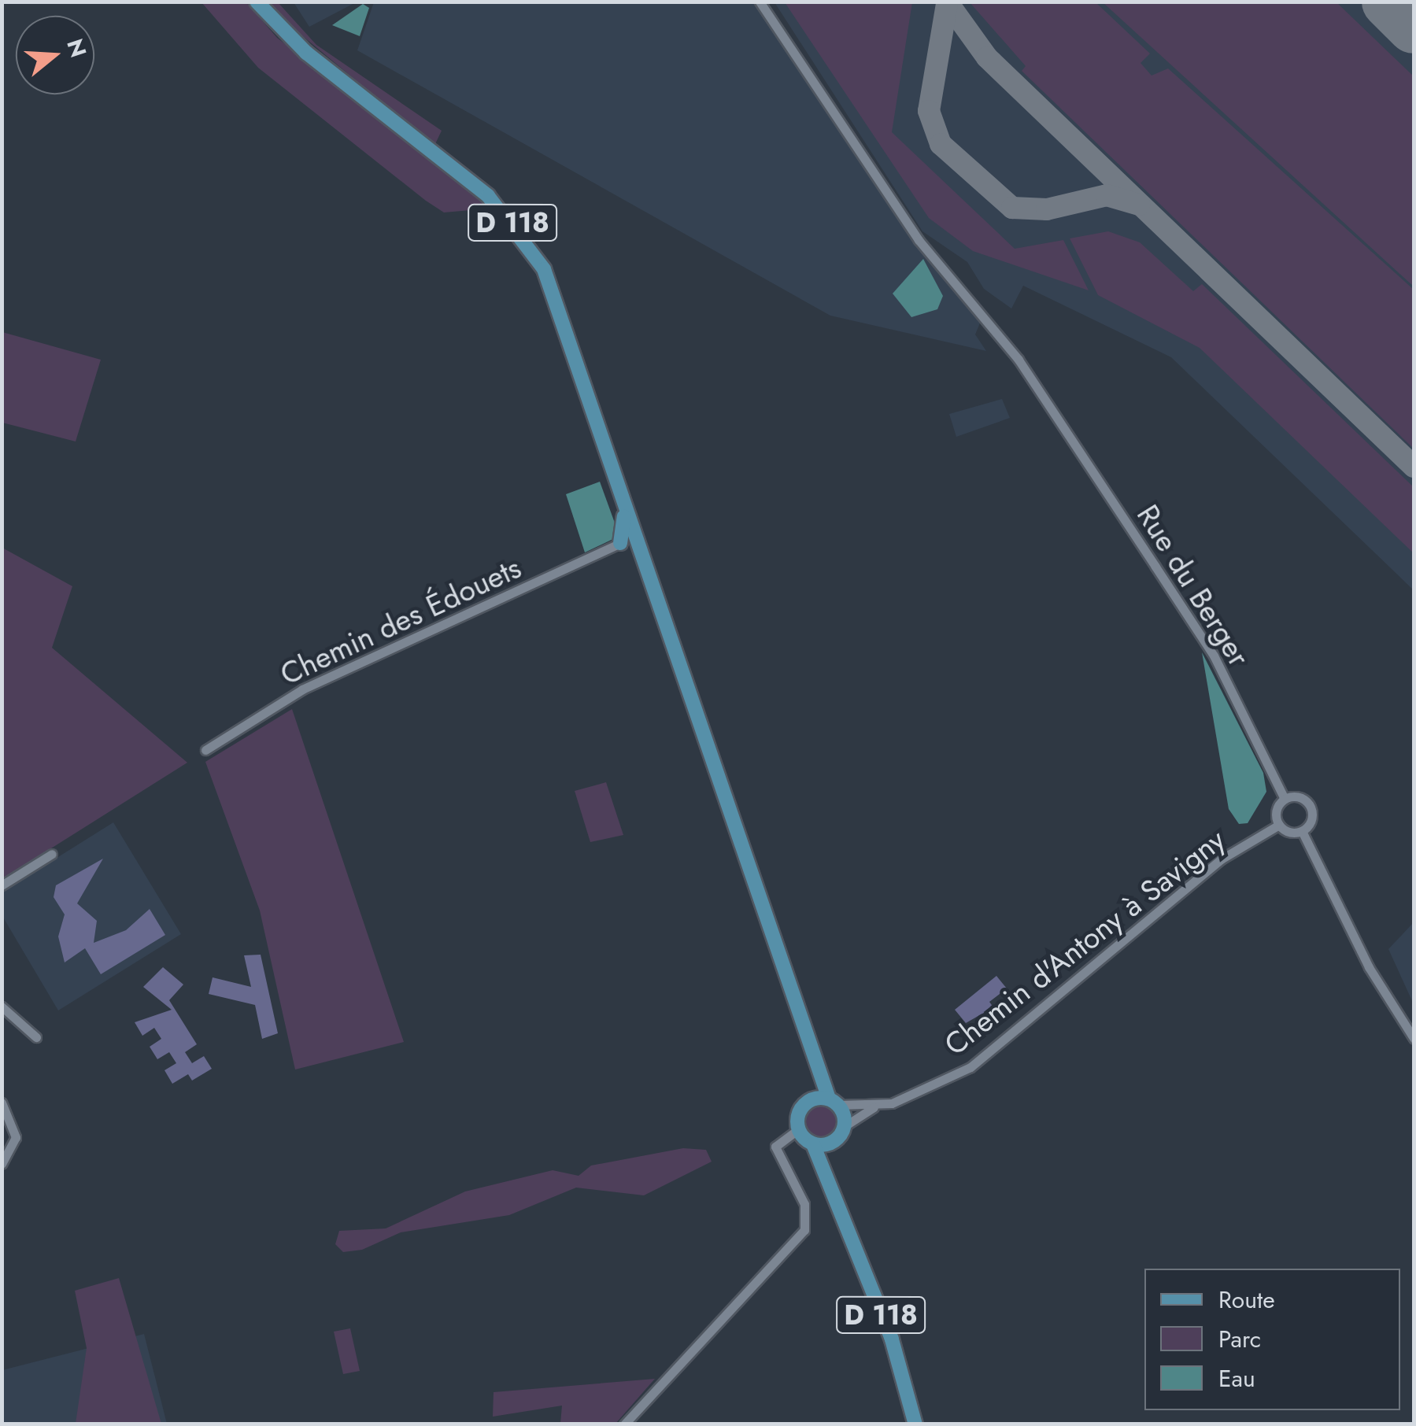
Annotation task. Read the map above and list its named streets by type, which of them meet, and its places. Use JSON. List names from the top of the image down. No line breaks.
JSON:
{"streets":{"main road":["D 118"],"street":["Rue du Berger","Chemin des Édouets","Chemin d'Antony à Savigny"]},"crossings":[["D 118","Chemin d'Antony à Savigny"],["Rue du Berger","Chemin d'Antony à Savigny"]],"legend":["Route","Parc","Eau"],"north":"right"}
